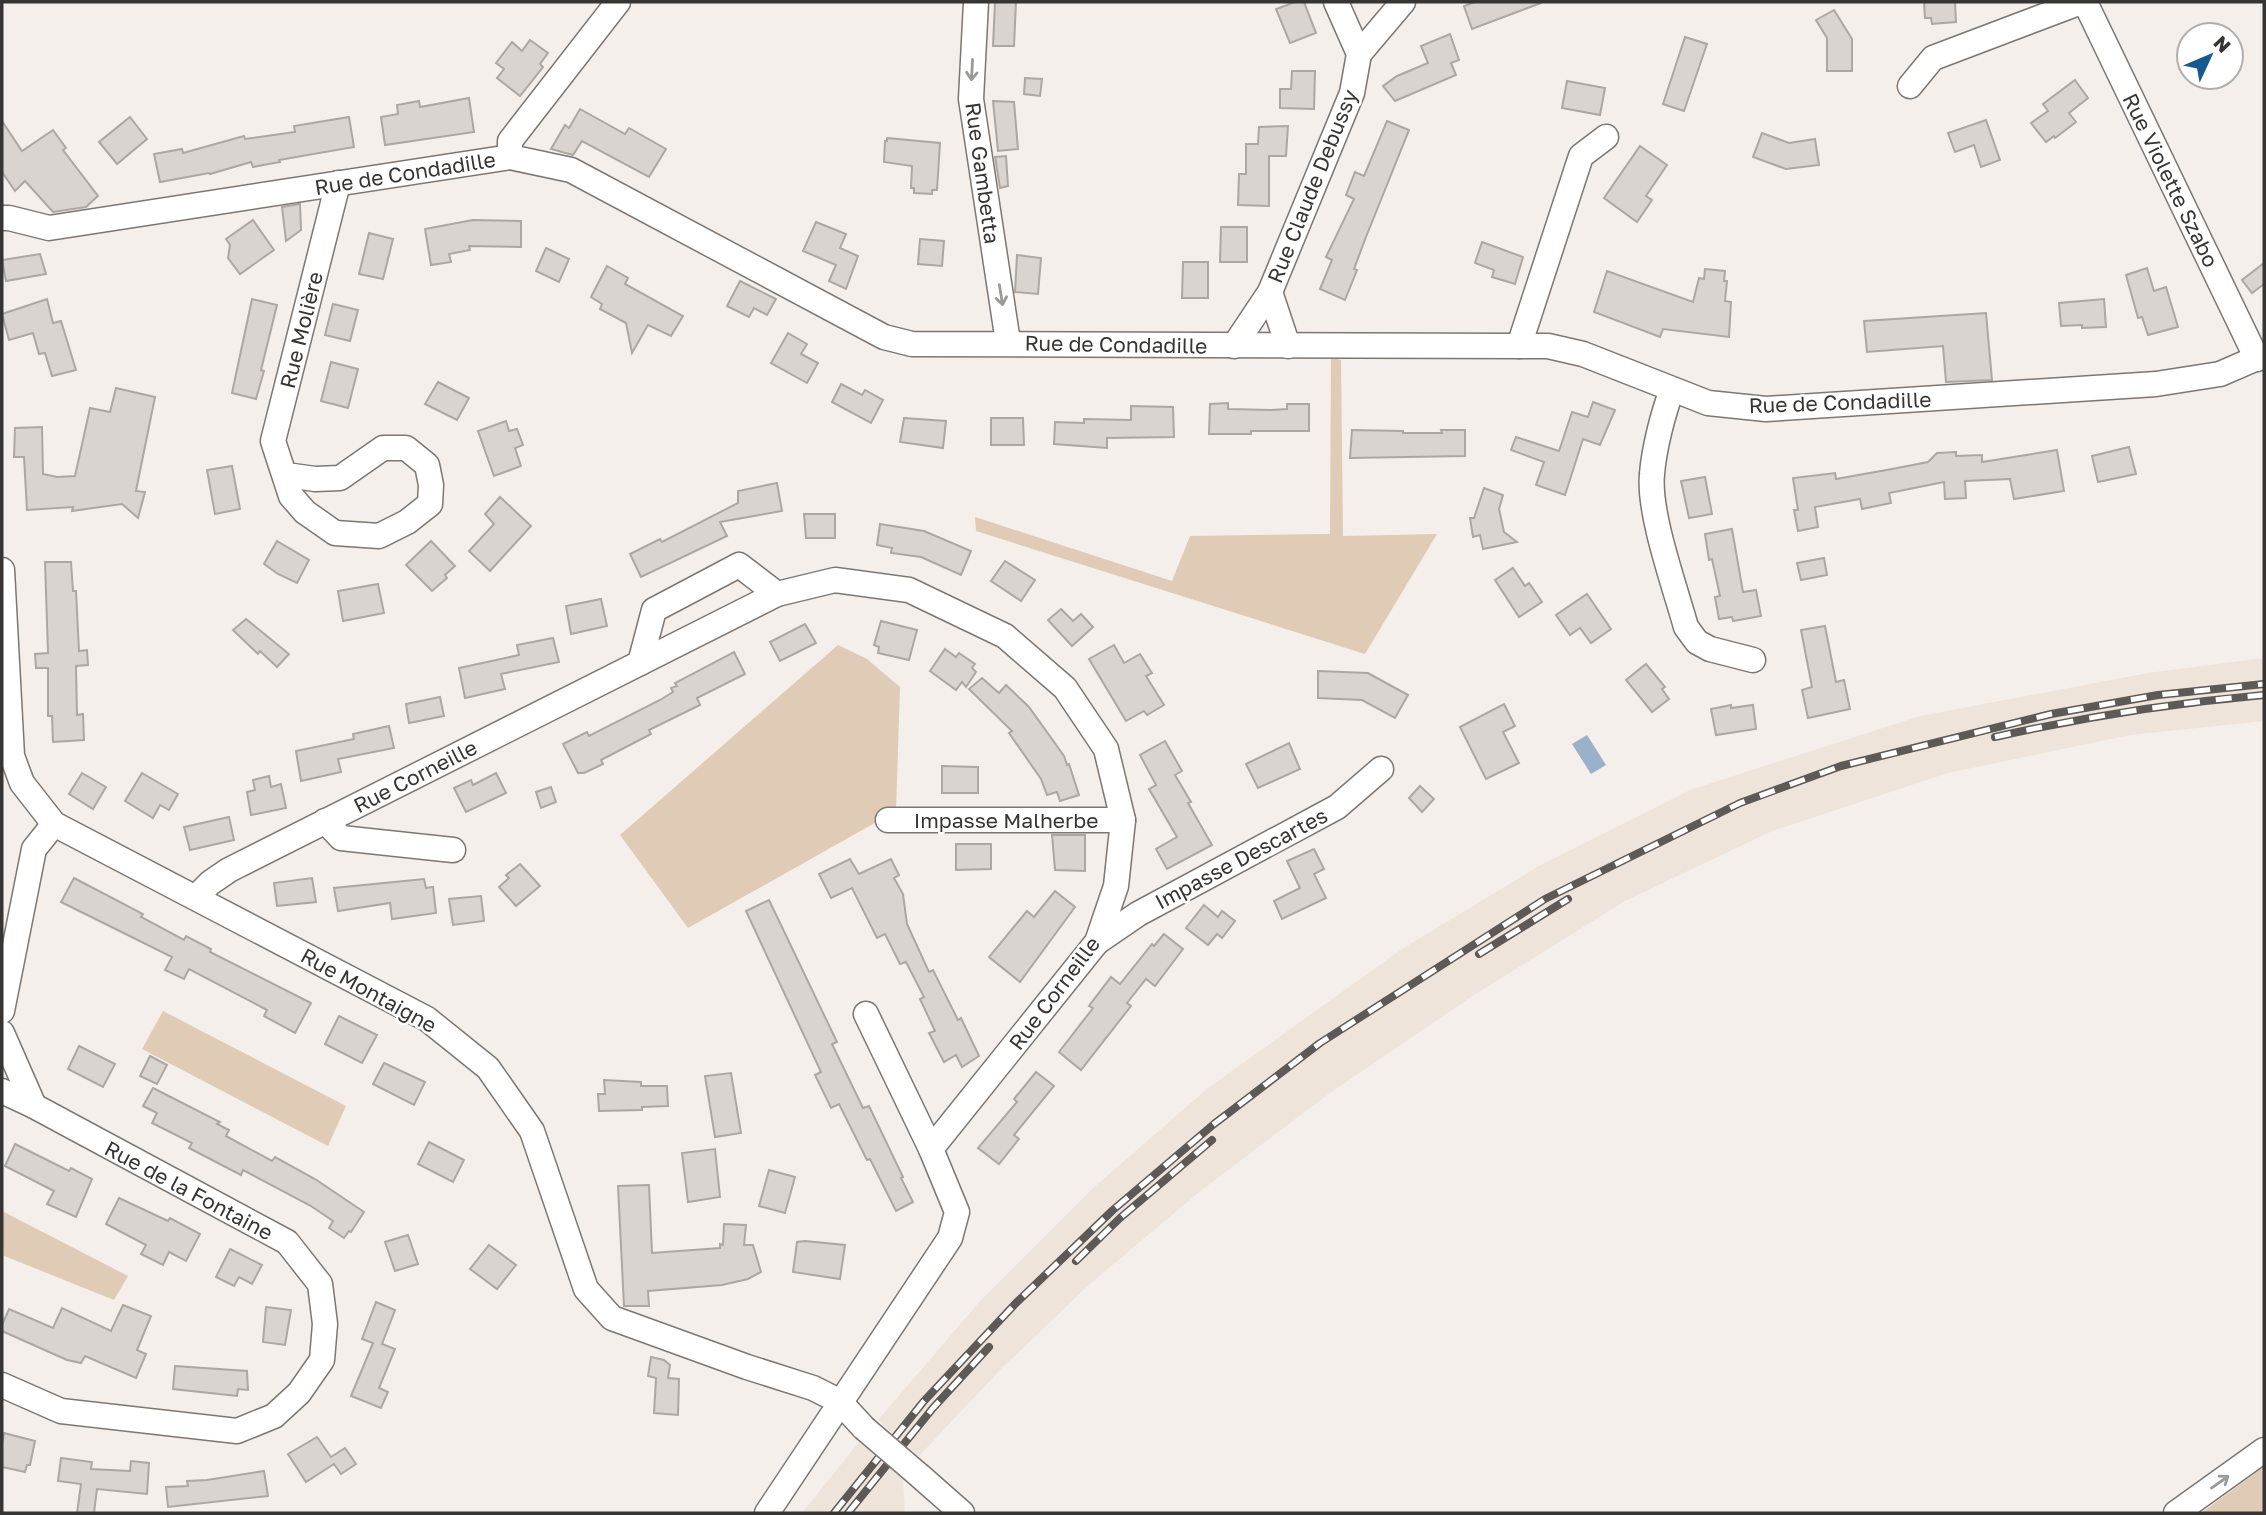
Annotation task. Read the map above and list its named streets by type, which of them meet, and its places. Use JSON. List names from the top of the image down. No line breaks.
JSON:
{"streets":{"street":["Rue de Condadille","Rue Gambetta","Rue Violette Szabo","Rue Claude Debussy","Rue Molière","Rue Corneille","Impasse Malherbe","Impasse Descartes","Rue Montaigne","Rue de la Fontaine"]},"crossings":[["Rue de Condadille","Rue Gambetta"],["Rue de Condadille","Rue Violette Szabo"],["Rue de Condadille","Rue Claude Debussy"],["Rue de Condadille","Rue Molière"],["Rue Corneille","Impasse Malherbe"],["Rue Corneille","Impasse Descartes"],["Rue Corneille","Rue Montaigne"]],"one_way":["Rue Gambetta"],"north":"top right"}
